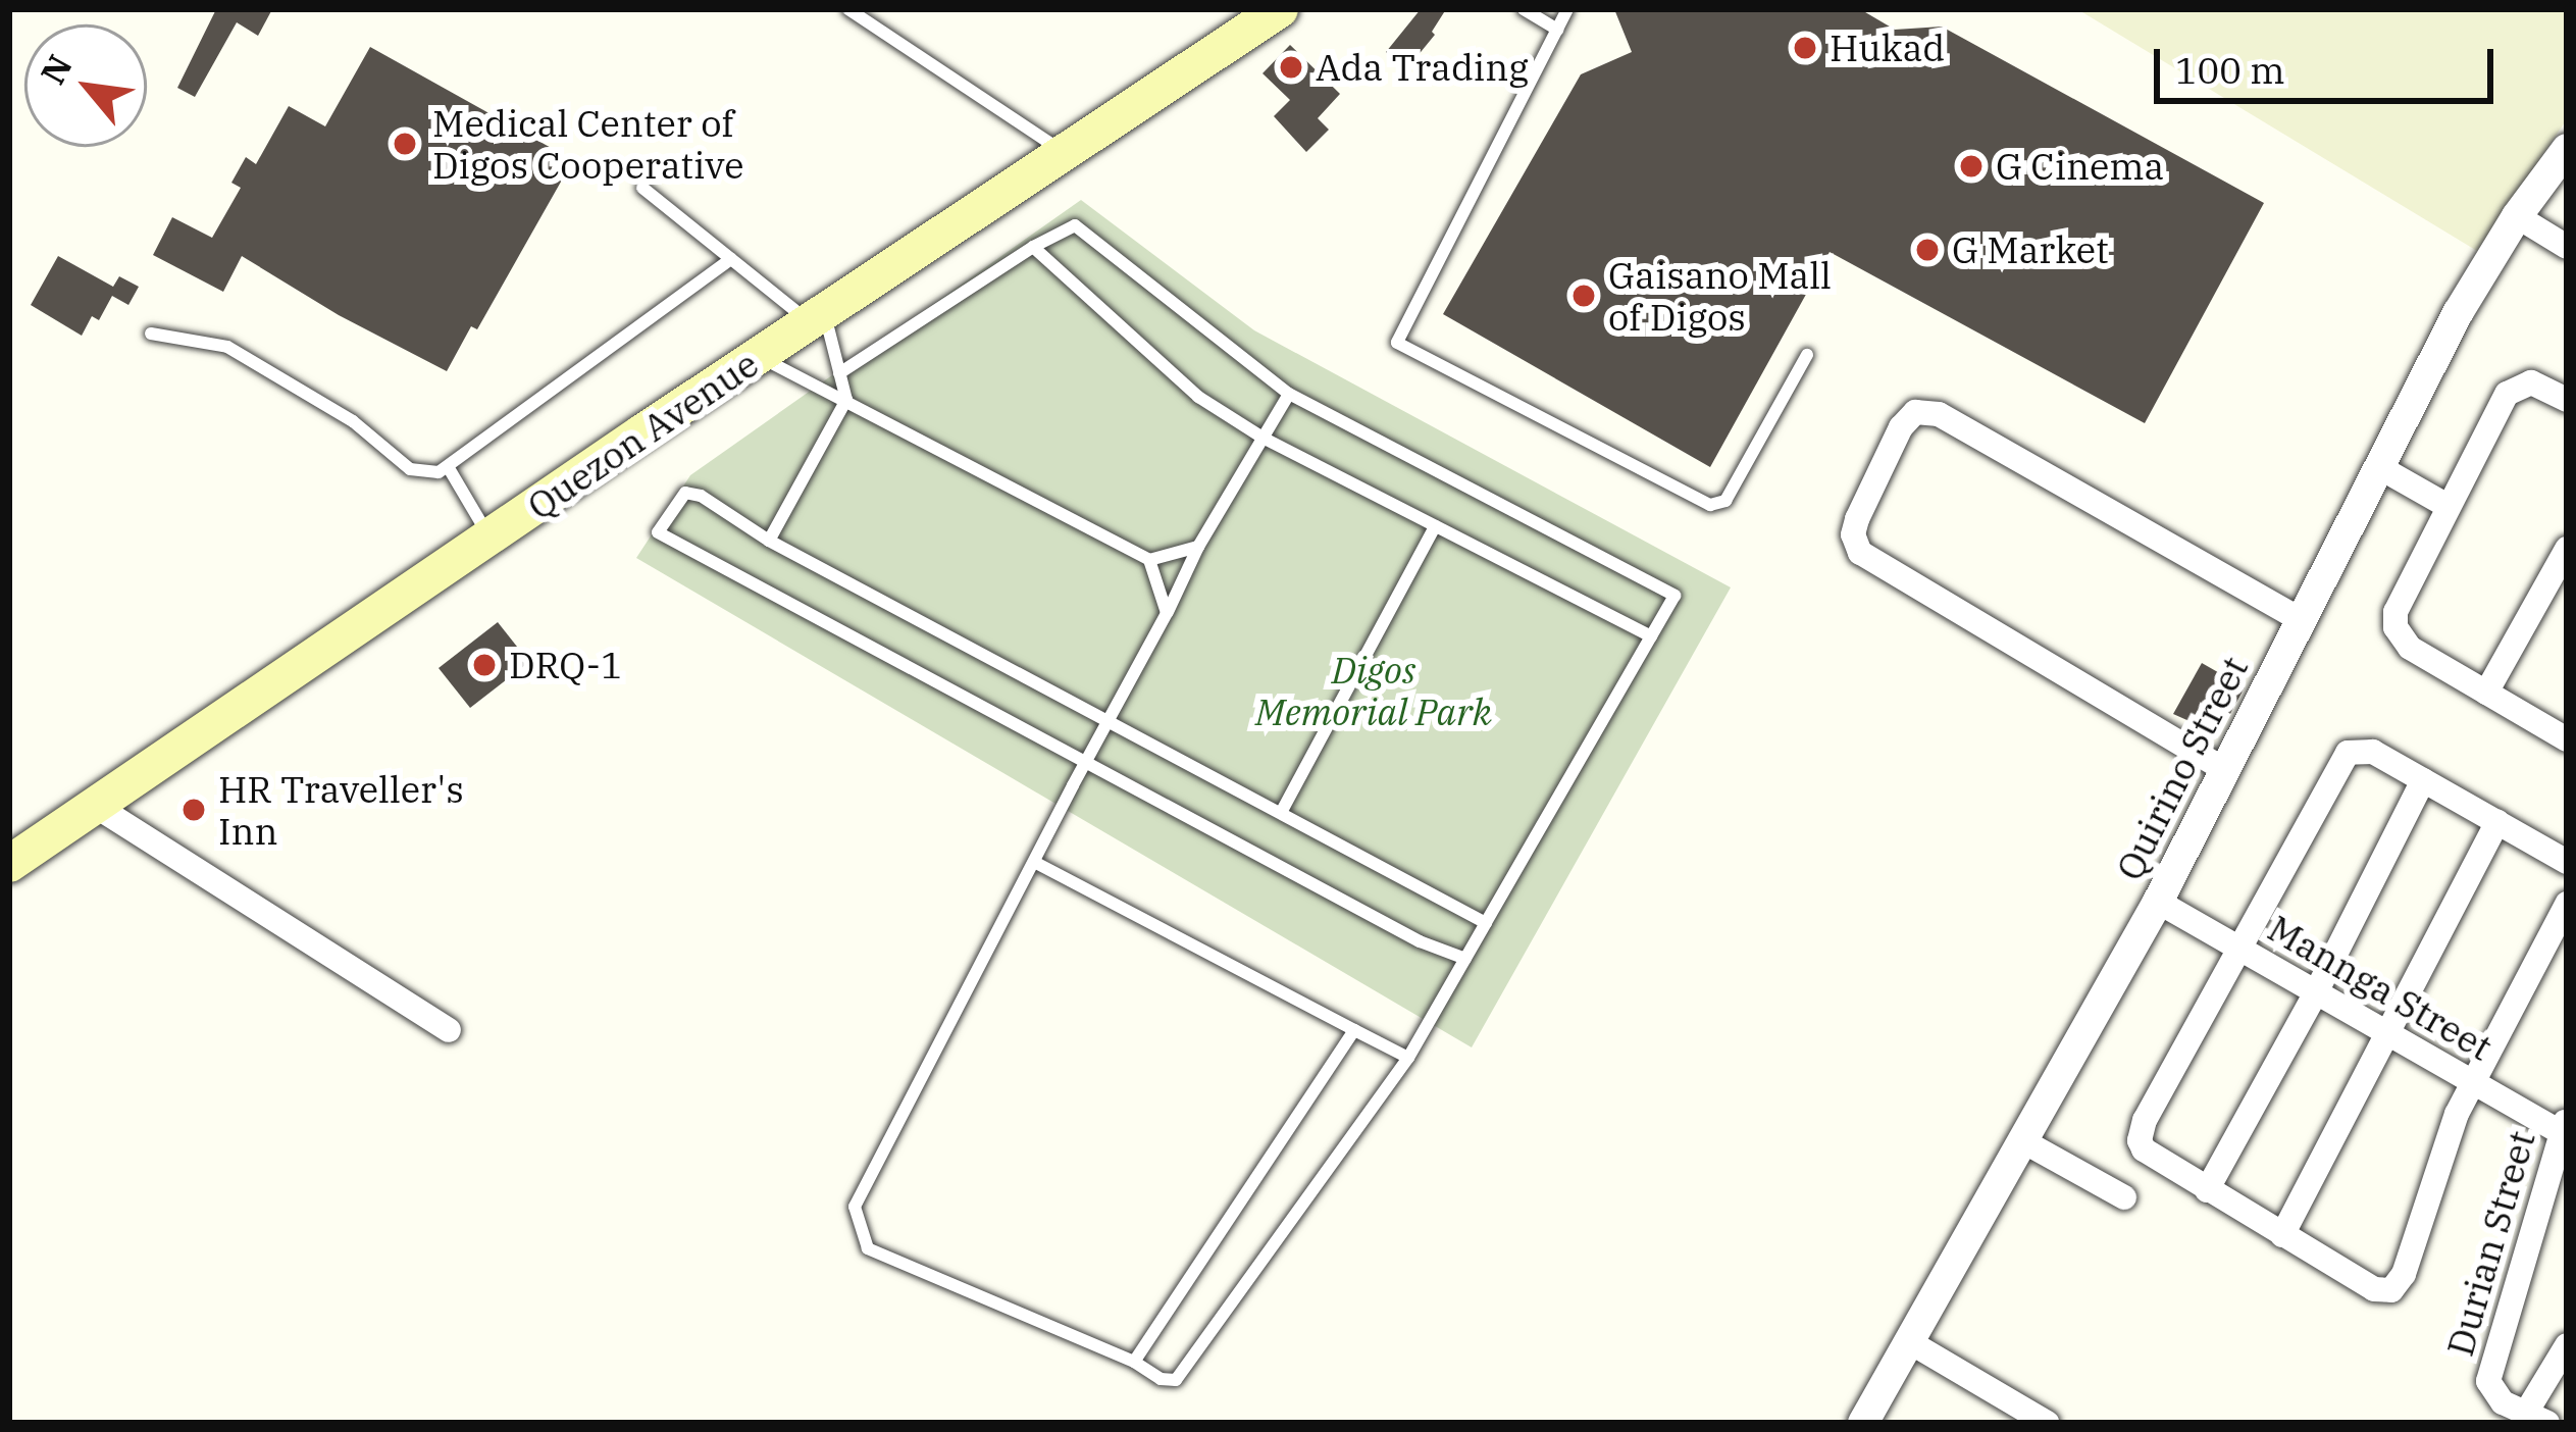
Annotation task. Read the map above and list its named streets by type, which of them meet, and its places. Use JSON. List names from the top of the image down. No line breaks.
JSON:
{"streets":{"main road":["Quezon Avenue"],"street":["Quirino Street","Mannga Street","Durian Street"]},"crossings":[["Quirino Street","Mannga Street"],["Mannga Street","Durian Street"]],"parks":["Digos Memorial Park"],"places":["Hukad","Ada Trading","Medical Center of Digos Cooperative","G Cinema","G Market","Gaisano Mall of Digos","DRQ-1","HR Traveller's Inn"],"scale_bar":"100 m","north":"top left"}
